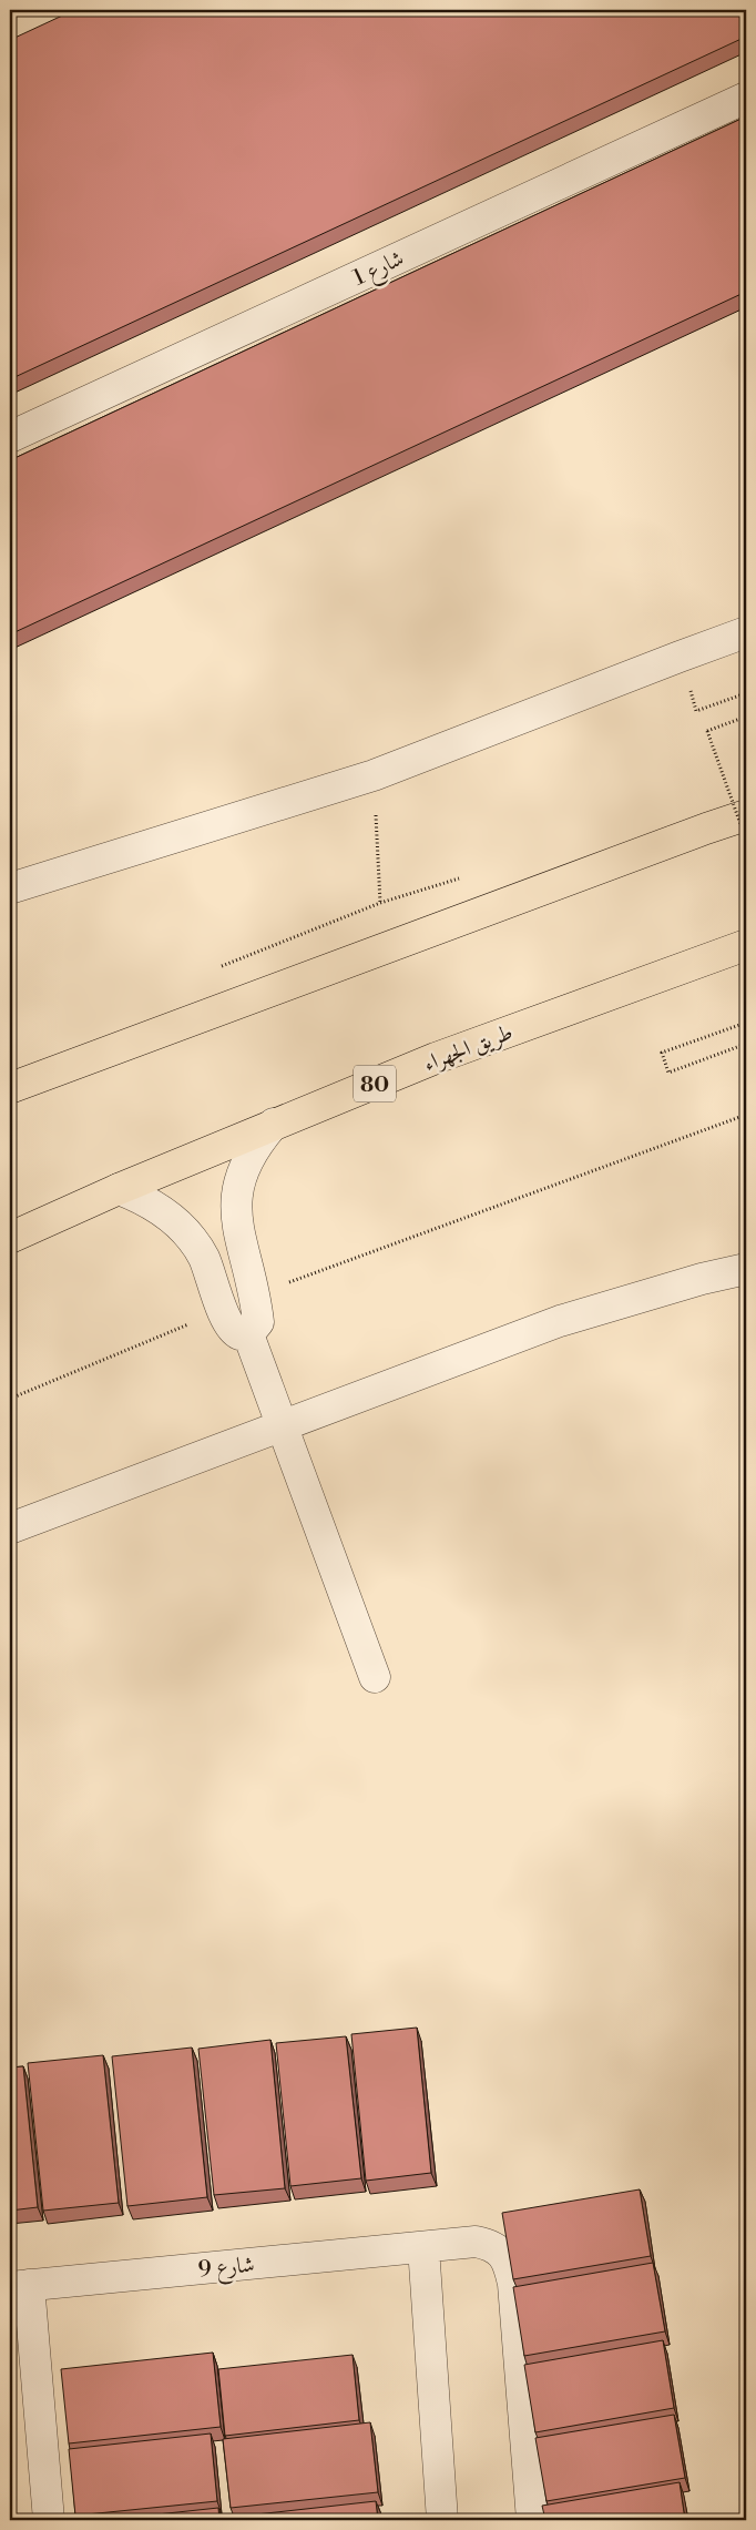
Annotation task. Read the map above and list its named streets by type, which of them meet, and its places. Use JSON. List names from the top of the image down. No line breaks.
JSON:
{"streets":{"highway":["طريق الجهراء","80"],"street":["شارع 1","شارع 9"]}}
